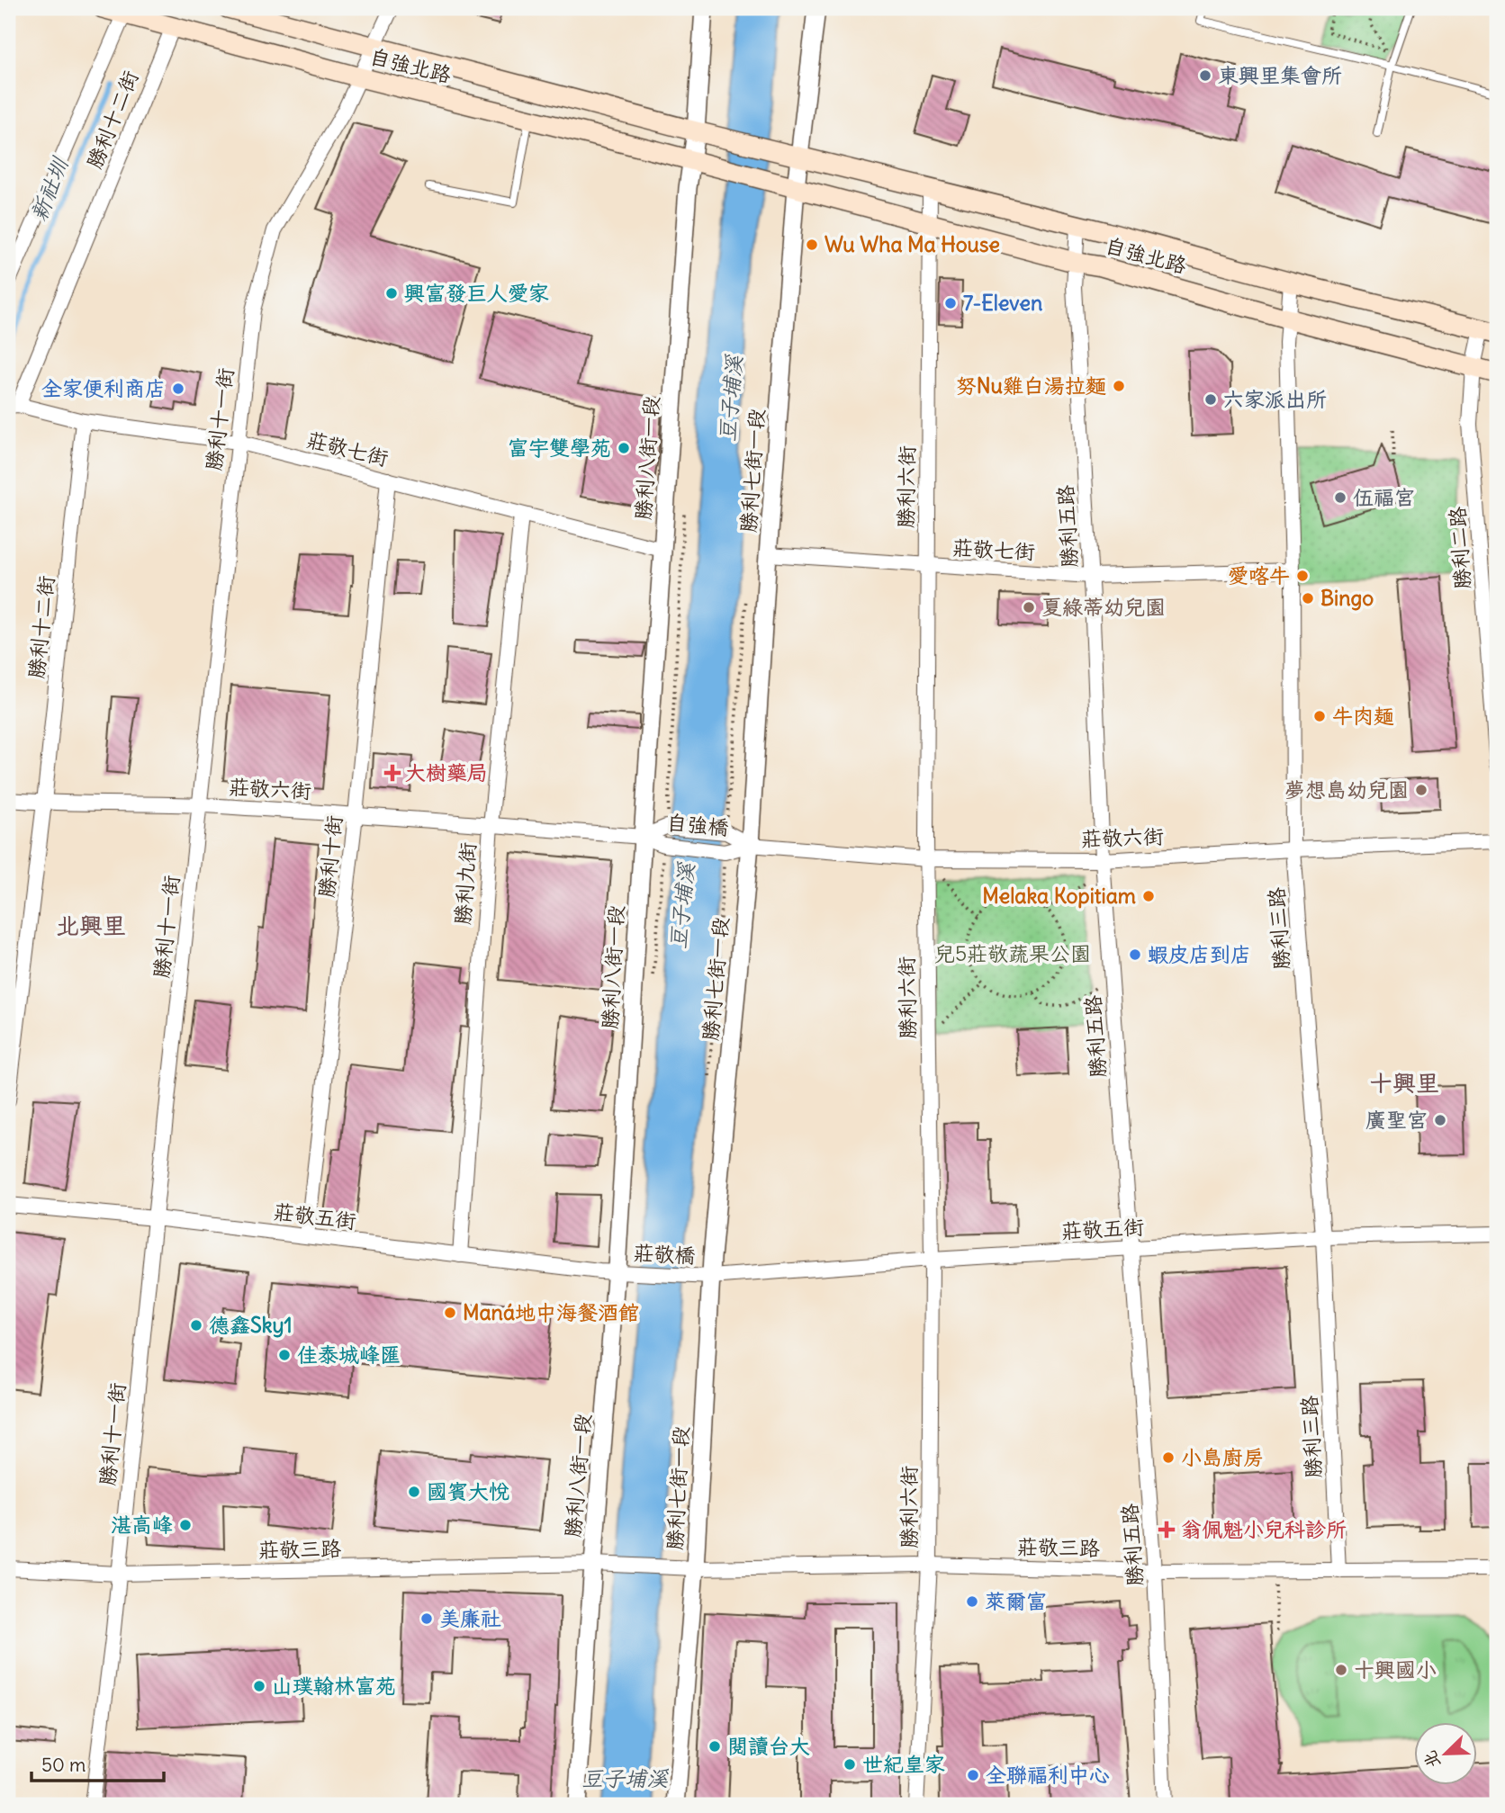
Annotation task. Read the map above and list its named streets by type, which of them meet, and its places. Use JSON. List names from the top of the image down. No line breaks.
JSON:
{"streets":{"main road":["自強北路"],"street":["勝利十二街","勝利十一街","莊敬七街","勝利八街一段","勝利七街一段","勝利六街","勝利五路","勝利二路","莊敬六街","自強橋","勝利十街","勝利九街","勝利三路","莊敬五街","莊敬橋","莊敬三路"]},"crossings":[["自強北路","勝利十二街"],["自強北路","勝利十一街"],["自強北路","勝利八街一段"],["自強北路","勝利七街一段"],["自強北路","勝利六街"],["自強北路","勝利五路"],["自強北路","勝利二路"],["自強北路","勝利三路"],["勝利十二街","莊敬七街"],["勝利十二街","莊敬六街"],["勝利十一街","莊敬七街"],["勝利十一街","莊敬六街"],["勝利十一街","莊敬五街"],["勝利十一街","莊敬三路"],["莊敬七街","勝利八街一段"],["莊敬七街","勝利七街一段"],["莊敬七街","勝利六街"],["莊敬七街","勝利五路"],["莊敬七街","勝利十街"],["莊敬七街","勝利九街"],["莊敬七街","勝利三路"],["勝利八街一段","莊敬六街"],["勝利八街一段","自強橋"],["勝利八街一段","莊敬五街"],["勝利八街一段","莊敬橋"],["勝利八街一段","莊敬三路"],["勝利七街一段","莊敬六街"],["勝利七街一段","自強橋"],["勝利七街一段","莊敬五街"],["勝利七街一段","莊敬橋"],["勝利七街一段","莊敬三路"],["勝利六街","莊敬六街"],["勝利六街","莊敬五街"],["勝利六街","莊敬三路"],["勝利五路","莊敬六街"],["勝利五路","莊敬五街"],["勝利五路","莊敬三路"],["莊敬六街","自強橋"],["莊敬六街","勝利十街"],["莊敬六街","勝利九街"],["莊敬六街","勝利三路"],["勝利十街","莊敬五街"],["勝利九街","莊敬五街"],["勝利三路","莊敬五街"],["勝利三路","莊敬三路"],["莊敬五街","莊敬橋"]],"districts":["北興里","十興里"],"water":["新社圳","豆子埔溪"],"parks":["兒5莊敬蔬果公園"],"places":{"other":["東興里集會所","Wu Wha Ma House","興富發巨人愛家","7-Eleven","努Nu雞白湯拉麵","全家便利商店","六家派出所","富宇雙學苑","伍福宮","愛喀牛","Bingo","夏綠蒂幼兒園","牛肉麺","夢想島幼兒園","Melaka Kopitiam","蝦皮店到店","廣聖宮","Maná地中海餐酒館","德鑫Sky1","佳泰城峰匯","小島廚房","國賓大悅","湛高峰","萊爾富","美廉社","十興國小","山璞翰林富苑","閱讀台大","世紀皇家","全聯福利中心"],"health":["大樹藥局","翁佩魁小兒科診所"]},"scale_bar":"50 m","north":"bottom left"}
